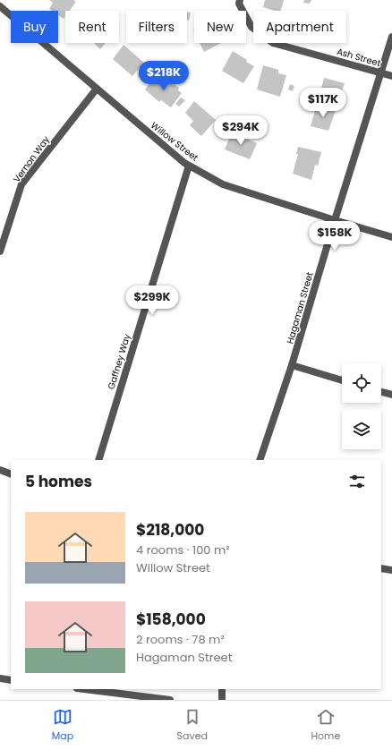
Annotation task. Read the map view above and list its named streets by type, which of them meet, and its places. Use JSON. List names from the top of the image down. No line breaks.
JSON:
{"streets":{"street":["Ash Street","Willow Street","Vernon Way","Hagaman Street","Gaffney Way"]},"crossings":[["Ash Street","Hagaman Street"],["Willow Street","Vernon Way"],["Willow Street","Hagaman Street"],["Willow Street","Gaffney Way"]],"page":{"chip":["Buy","Rent","Filters","New","Apartment"],"price":["$218K","$117K","$294K","$158K","$299K"],"heading":"5 homes","list":[{"name":"$218,000","note":"4 rooms · 100 m² · Willow Street"},{"name":"$158,000","note":"2 rooms · 78 m² · Hagaman Street"}],"tabs":["Map","Saved","Home"]}}
